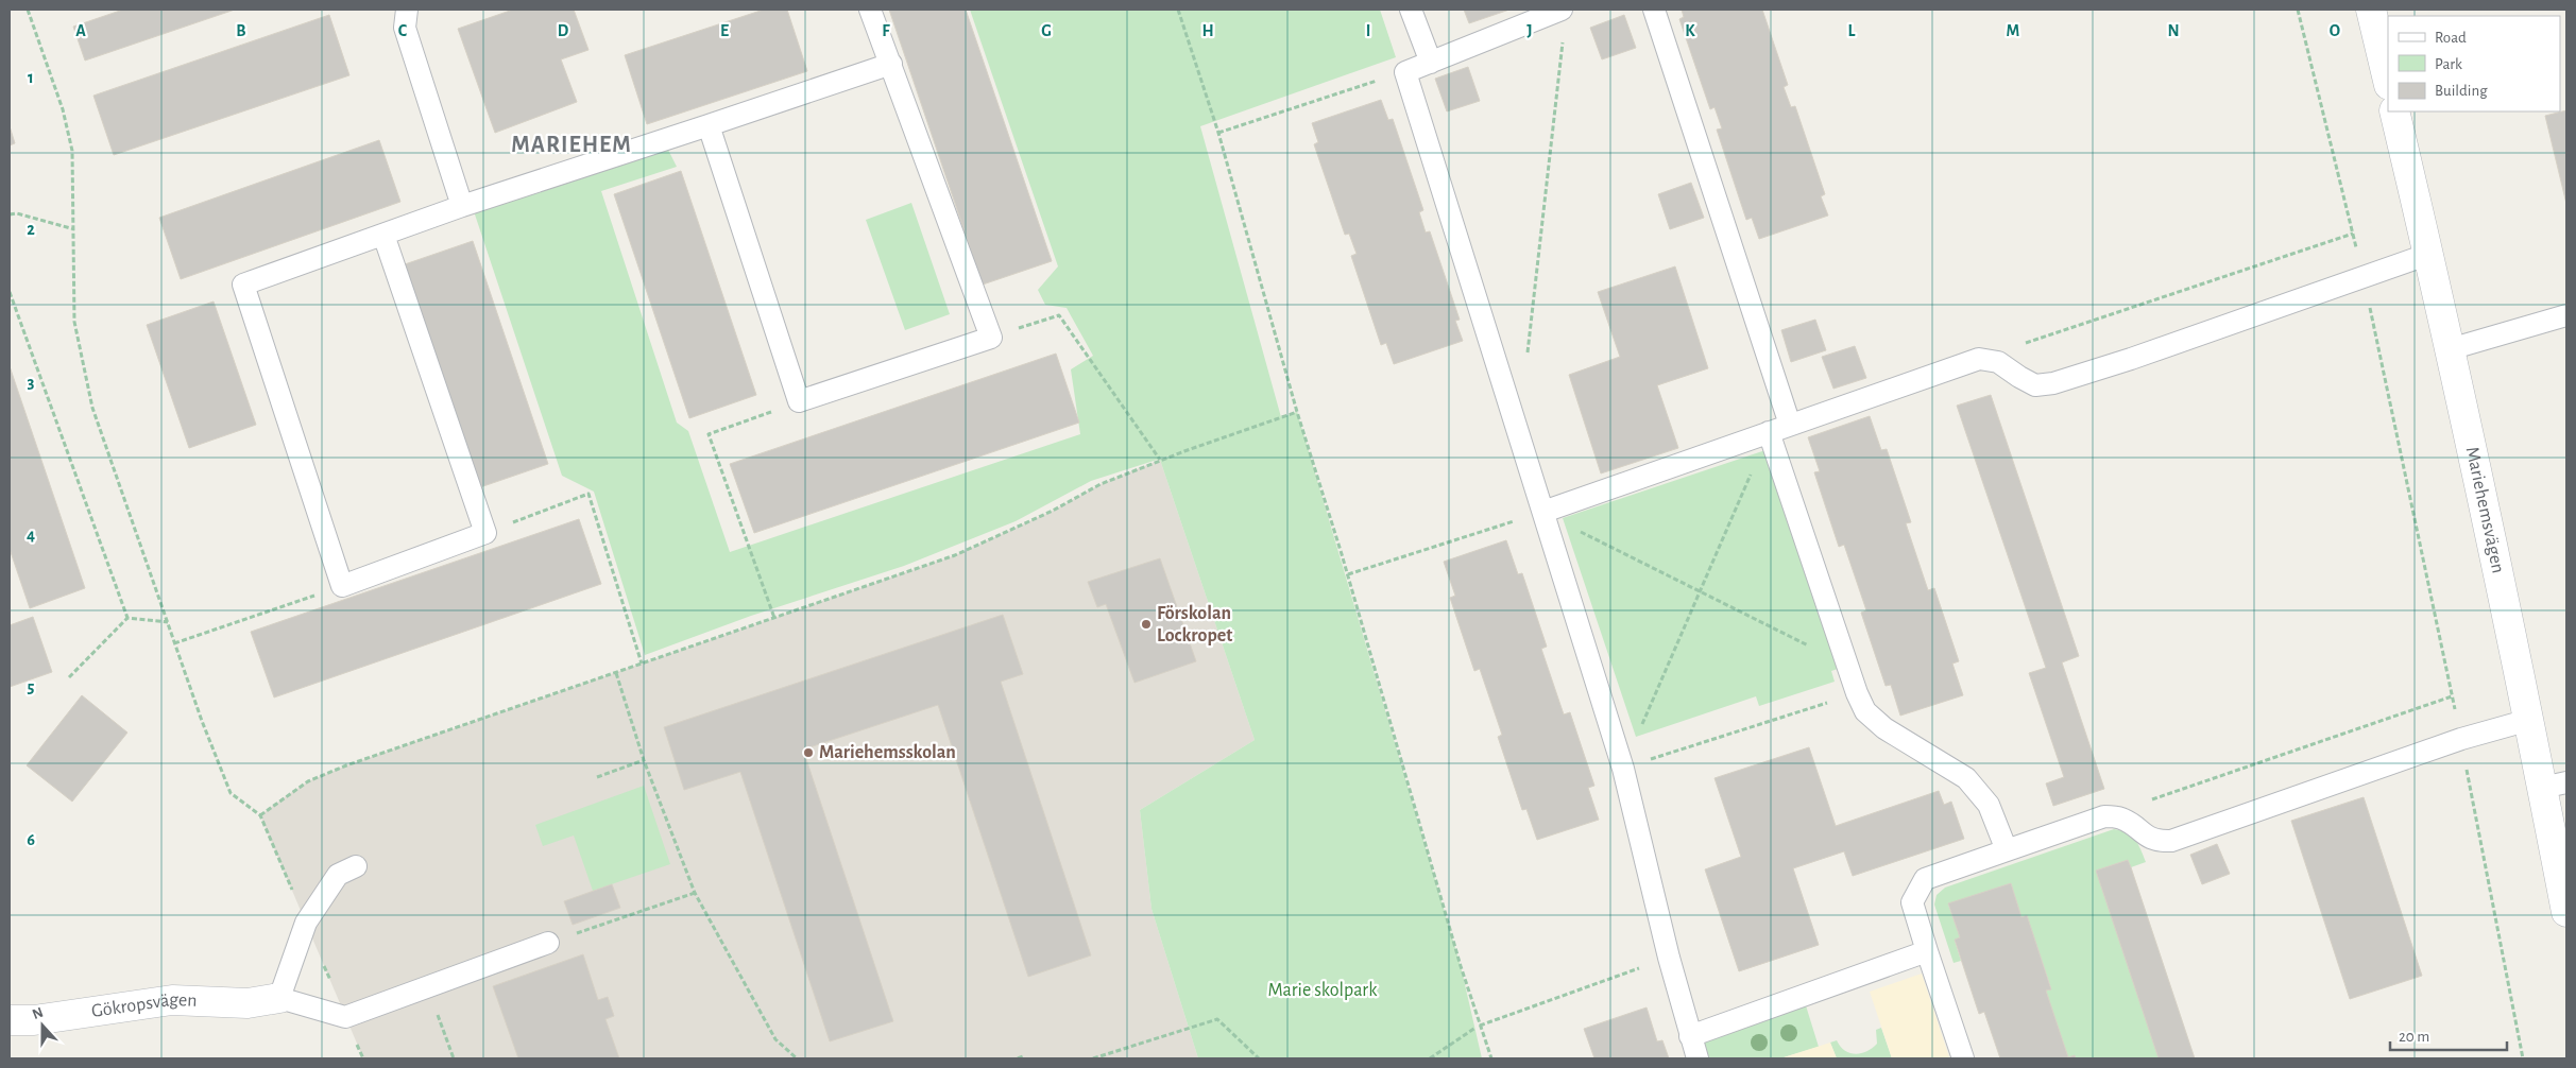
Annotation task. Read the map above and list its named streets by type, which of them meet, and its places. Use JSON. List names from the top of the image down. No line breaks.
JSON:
{"streets":{"street":["Mariehemsvägen","Gökropsvägen"]},"districts":["MARIEHEM"],"parks":["Marie skolpark"],"places":["Förskolan Lockropet","Mariehemsskolan"],"legend":["Road","Park","Building"],"scale_bar":"20 m","north":"top","grid":{"columns":["A","B","C","D","E","F","G","H","I","J","K","L","M","N","O"],"rows":["1","2","3","4","5","6"]}}
